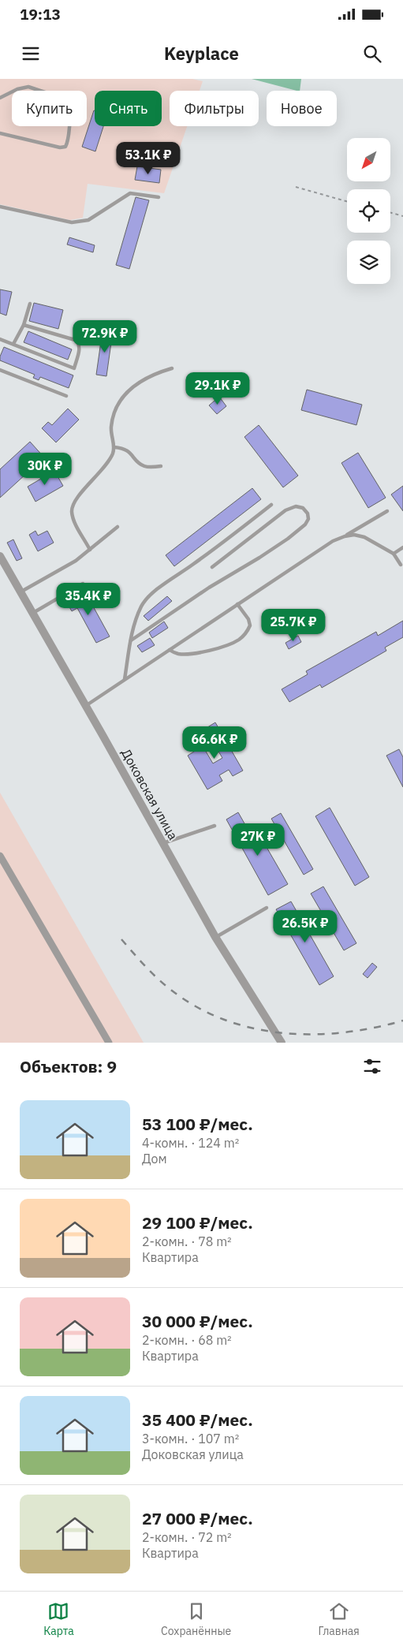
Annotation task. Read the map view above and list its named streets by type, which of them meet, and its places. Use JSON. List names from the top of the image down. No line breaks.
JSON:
{"streets":{"street":["Доковская улица"]},"north":"bottom left","page":{"status":"19:13","header":"Keyplace","chip":["Купить","Снять","Фильтры","Новое"],"price":["53.1K ₽","72.9K ₽","29.1K ₽","30K ₽","35.4K ₽","25.7K ₽","66.6K ₽","27K ₽","26.5K ₽"],"heading":"Объектов: 9","list":[{"name":"53 100 ₽/мес.","note":"4-комн. · 124 m² · Дом"},{"name":"29 100 ₽/мес.","note":"2-комн. · 78 m² · Квартира"},{"name":"30 000 ₽/мес.","note":"2-комн. · 68 m² · Квартира"},{"name":"35 400 ₽/мес.","note":"3-комн. · 107 m² · Доковская улица"},{"name":"27 000 ₽/мес.","note":"2-комн. · 72 m² · Квартира"}],"tabs":["Карта","Сохранённые","Главная"]}}
